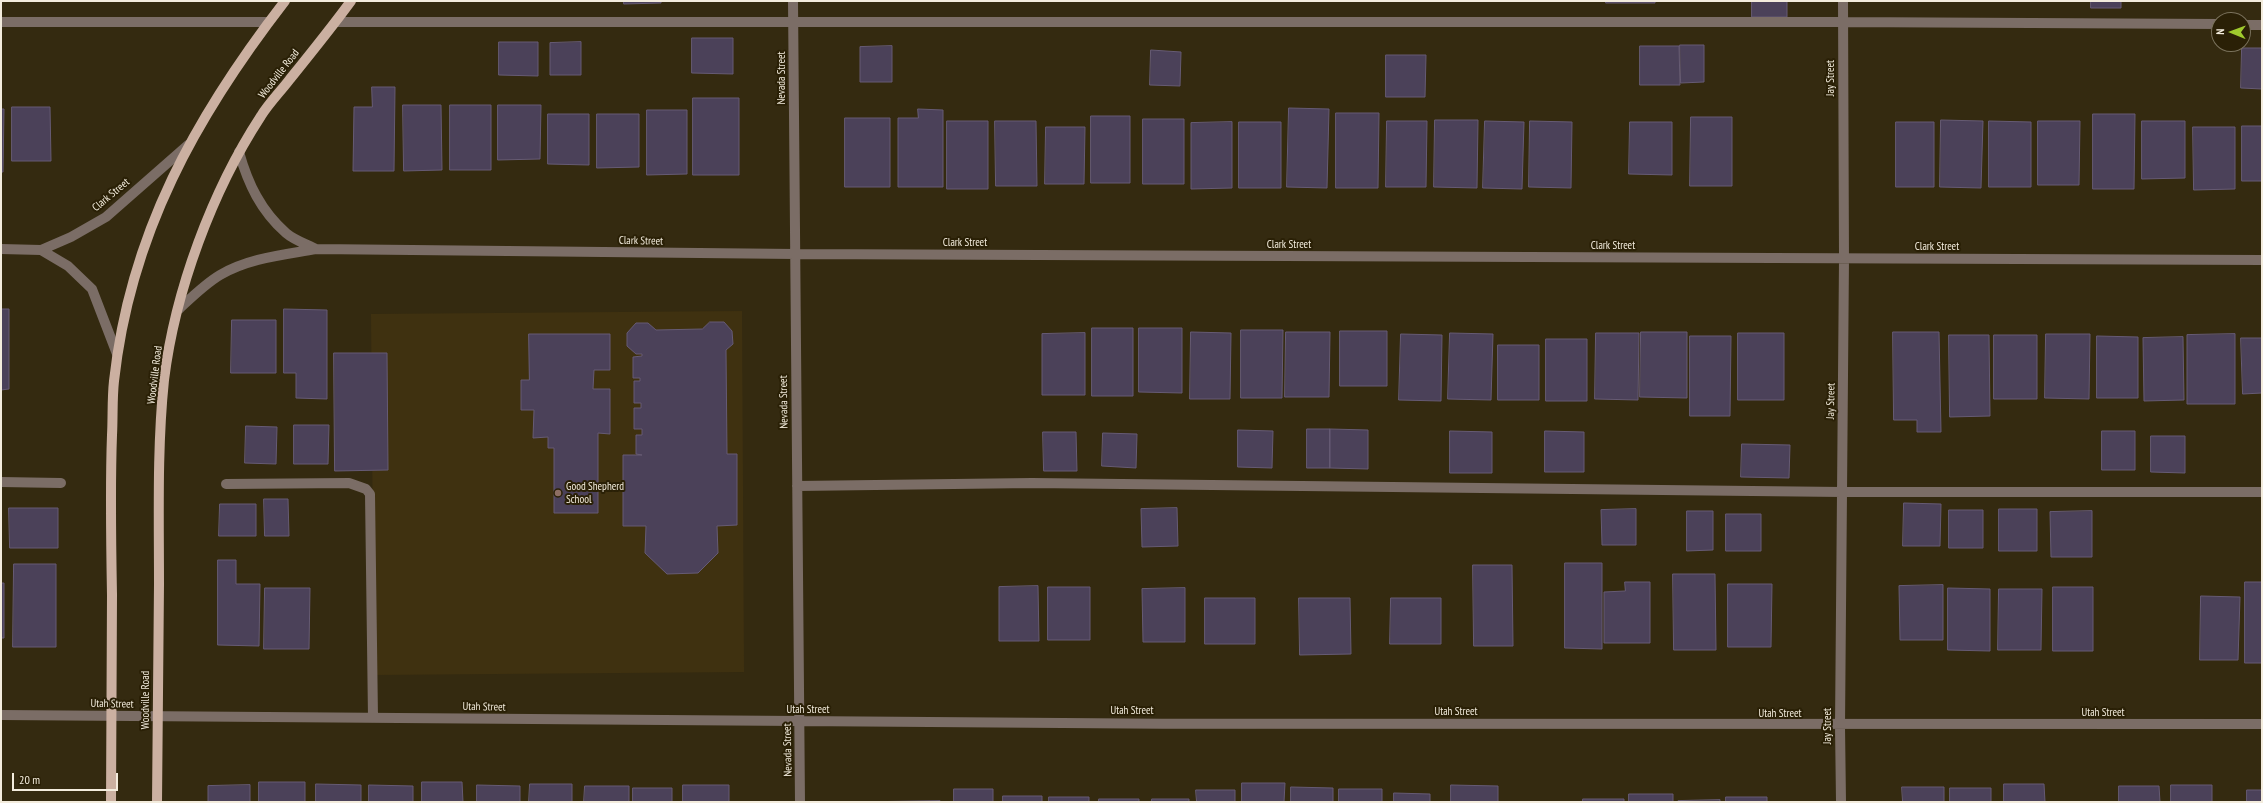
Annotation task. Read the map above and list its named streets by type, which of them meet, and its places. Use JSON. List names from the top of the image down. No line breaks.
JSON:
{"streets":{"main road":["Woodville Road"],"street":["Nevada Street","Jay Street","Clark Street","Utah Street"]},"crossings":[["Woodville Road","Clark Street"],["Nevada Street","Clark Street"],["Nevada Street","Utah Street"],["Jay Street","Clark Street"],["Jay Street","Utah Street"]],"places":["Good Shepherd School"],"scale_bar":"20 m","north":"left"}
